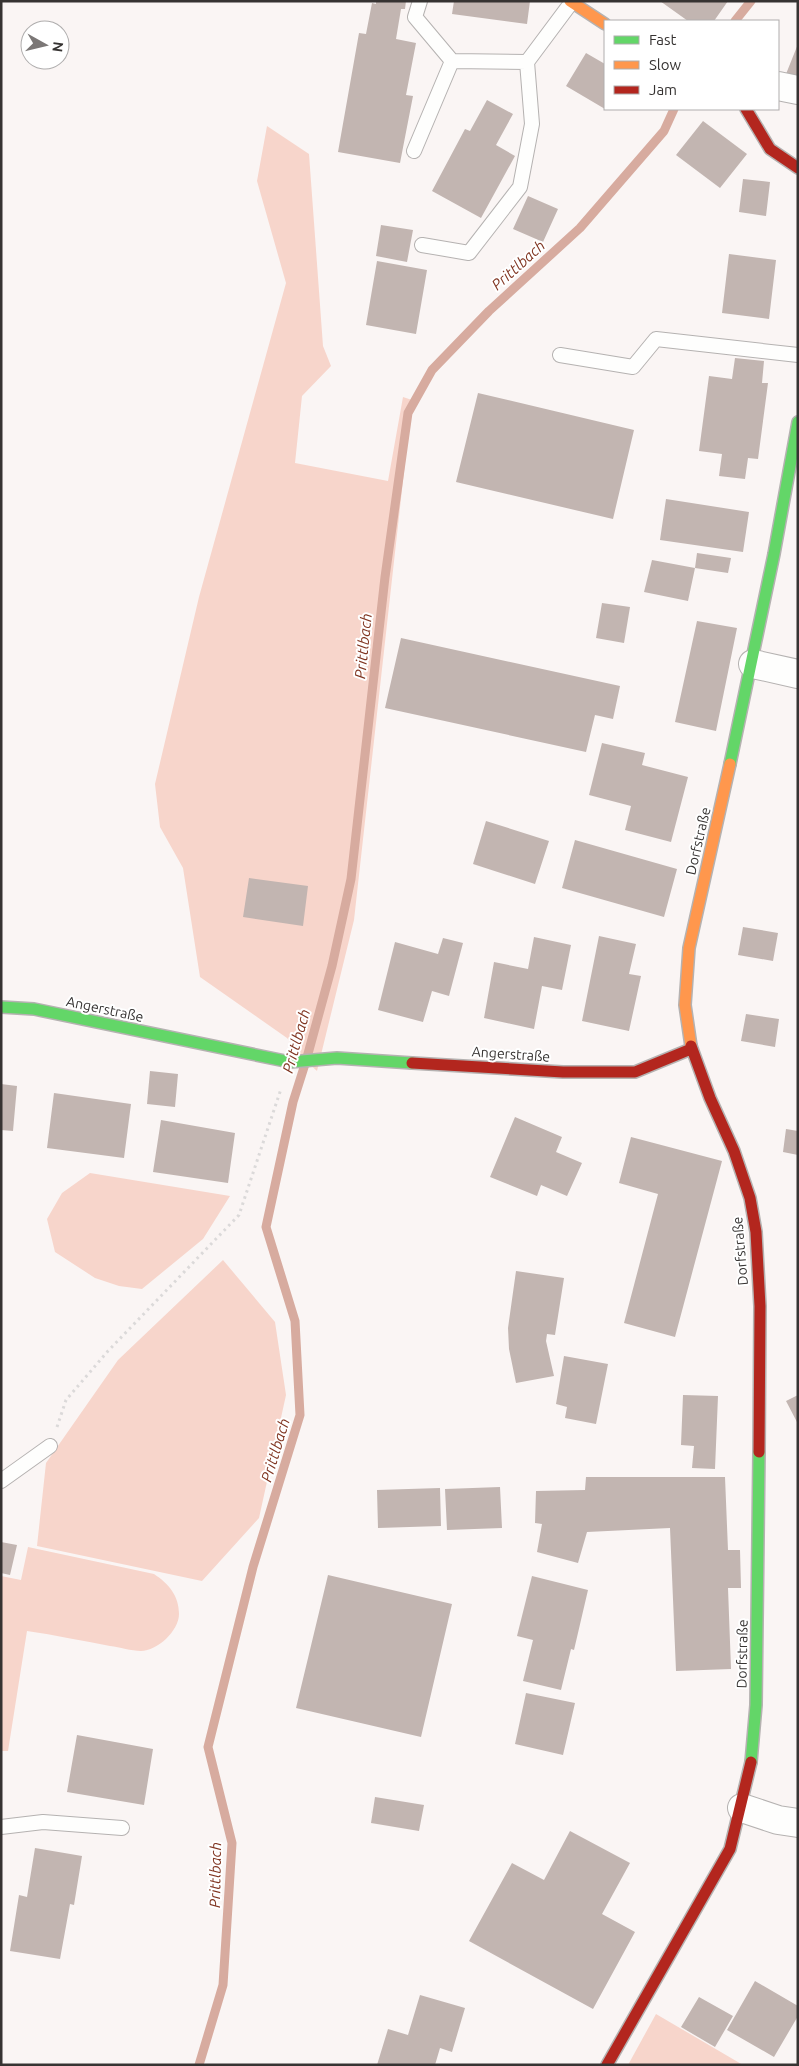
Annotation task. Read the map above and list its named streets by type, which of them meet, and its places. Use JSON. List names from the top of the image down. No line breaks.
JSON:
{"streets":{"street":["Dorfstraße","Angerstraße"]},"crossings":[["Dorfstraße","Angerstraße"]],"water":["Prittlbach"],"legend":["Fast","Slow","Jam"],"north":"right"}
